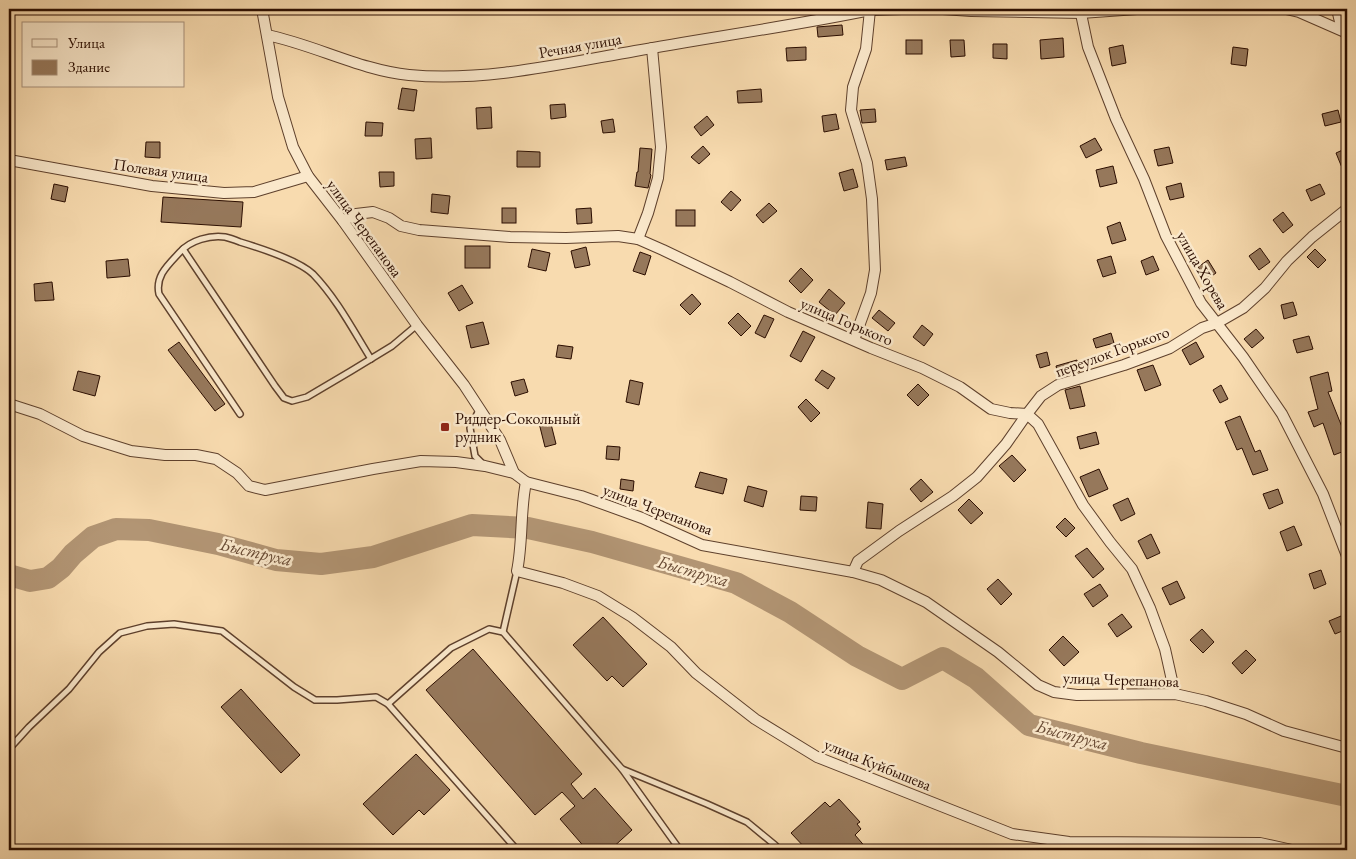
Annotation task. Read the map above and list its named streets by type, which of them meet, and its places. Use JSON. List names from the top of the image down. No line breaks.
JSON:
{"streets":{"street":["Речная улица","Полевая улица","улица Черепанова","улица Хорева","улица Горького","переулок Горького","улица Куйбышева"]},"crossings":[["Речная улица","улица Черепанова"],["Полевая улица","улица Черепанова"],["улица Черепанова","улица Горького"],["улица Черепанова","переулок Горького"],["улица Хорева","переулок Горького"],["улица Горького","переулок Горького"]],"water":["Быструха"],"places":{"transit":["Риддер-Сокольный рудник"]},"legend":["Улица","Здание"]}
